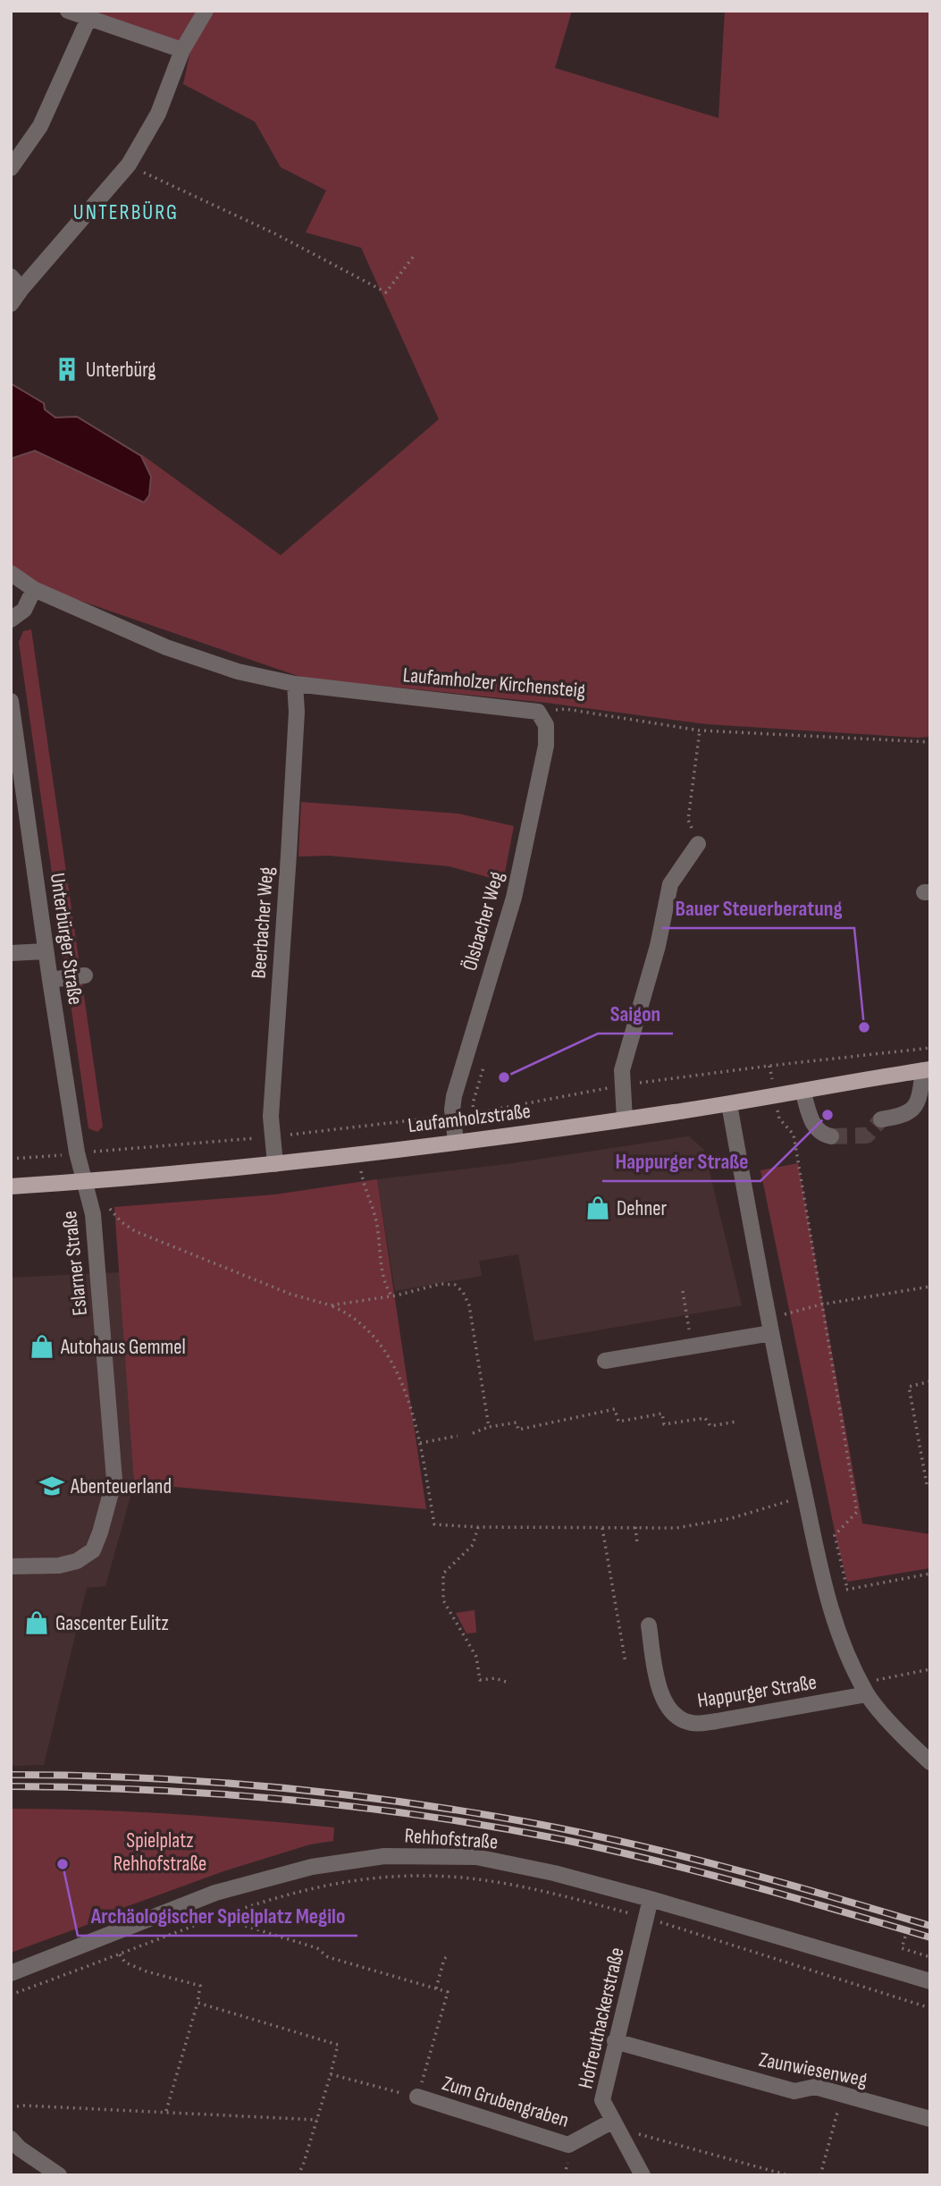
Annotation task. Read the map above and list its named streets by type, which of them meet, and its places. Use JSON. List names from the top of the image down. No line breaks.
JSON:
{"streets":{"main road":["Laufamholzstraße"],"street":["Laufamholzer Kirchensteig","Ölsbacher Weg","Beerbacher Weg","Unterbürger Straße","Eslarner Straße","Happurger Straße","Rehhofstraße","Hofreuthackerstraße","Zaunwiesenweg","Zum Grubengraben"]},"crossings":[["Laufamholzer Kirchensteig","Ölsbacher Weg"],["Laufamholzer Kirchensteig","Beerbacher Weg"],["Ölsbacher Weg","Laufamholzstraße"],["Beerbacher Weg","Laufamholzstraße"],["Unterbürger Straße","Laufamholzstraße"],["Unterbürger Straße","Eslarner Straße"],["Laufamholzstraße","Eslarner Straße"],["Rehhofstraße","Hofreuthackerstraße"],["Hofreuthackerstraße","Zaunwiesenweg"],["Hofreuthackerstraße","Zum Grubengraben"]],"districts":["UNTERBÜRG"],"parks":["Spielplatz Rehhofstraße"],"places":{"building":["Unterbürg"],"other":["Bauer Steuerberatung","Saigon","Happurger Straße","Archäologischer Spielplatz Megilo"],"shop":["Dehner","Autohaus Gemmel","Gascenter Eulitz"],"school or university":["Abenteuerland"]}}
